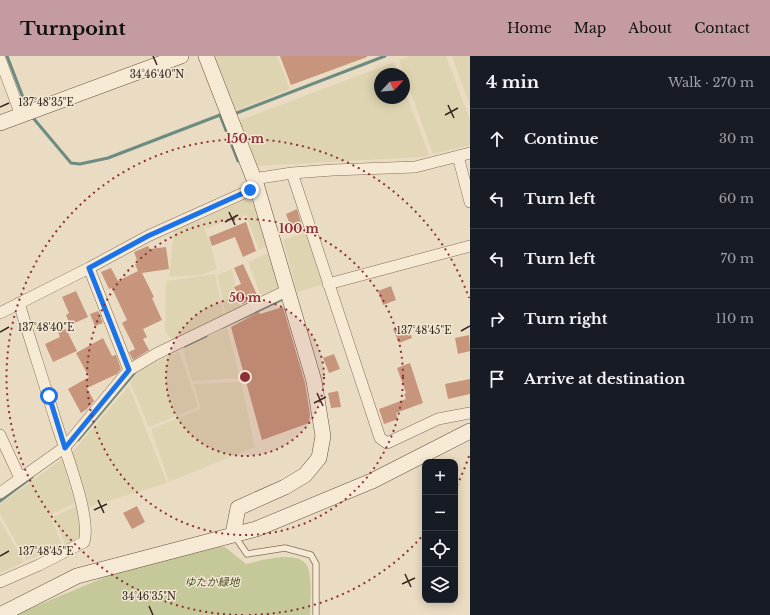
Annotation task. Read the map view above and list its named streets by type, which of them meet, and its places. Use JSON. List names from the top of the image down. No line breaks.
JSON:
{"parks":["ゆたか緑地"],"north":"top right","page":{"header":"Turnpoint","nav":["Home","Map","About","Contact"],"heading":["4 min","Walk · 270 m"],"list":[["Continue","30 m"],["Turn left","60 m"],["Turn left","70 m"],["Turn right","110 m"],"Arrive at destination"],"map_buttons":["+","−"]},"coordinates":["34°46'40\"N","137°48'35\"E","137°48'40\"E","137°48'45\"E","34°46'35\"N"],"rings":["150 m","100 m","50 m"]}
